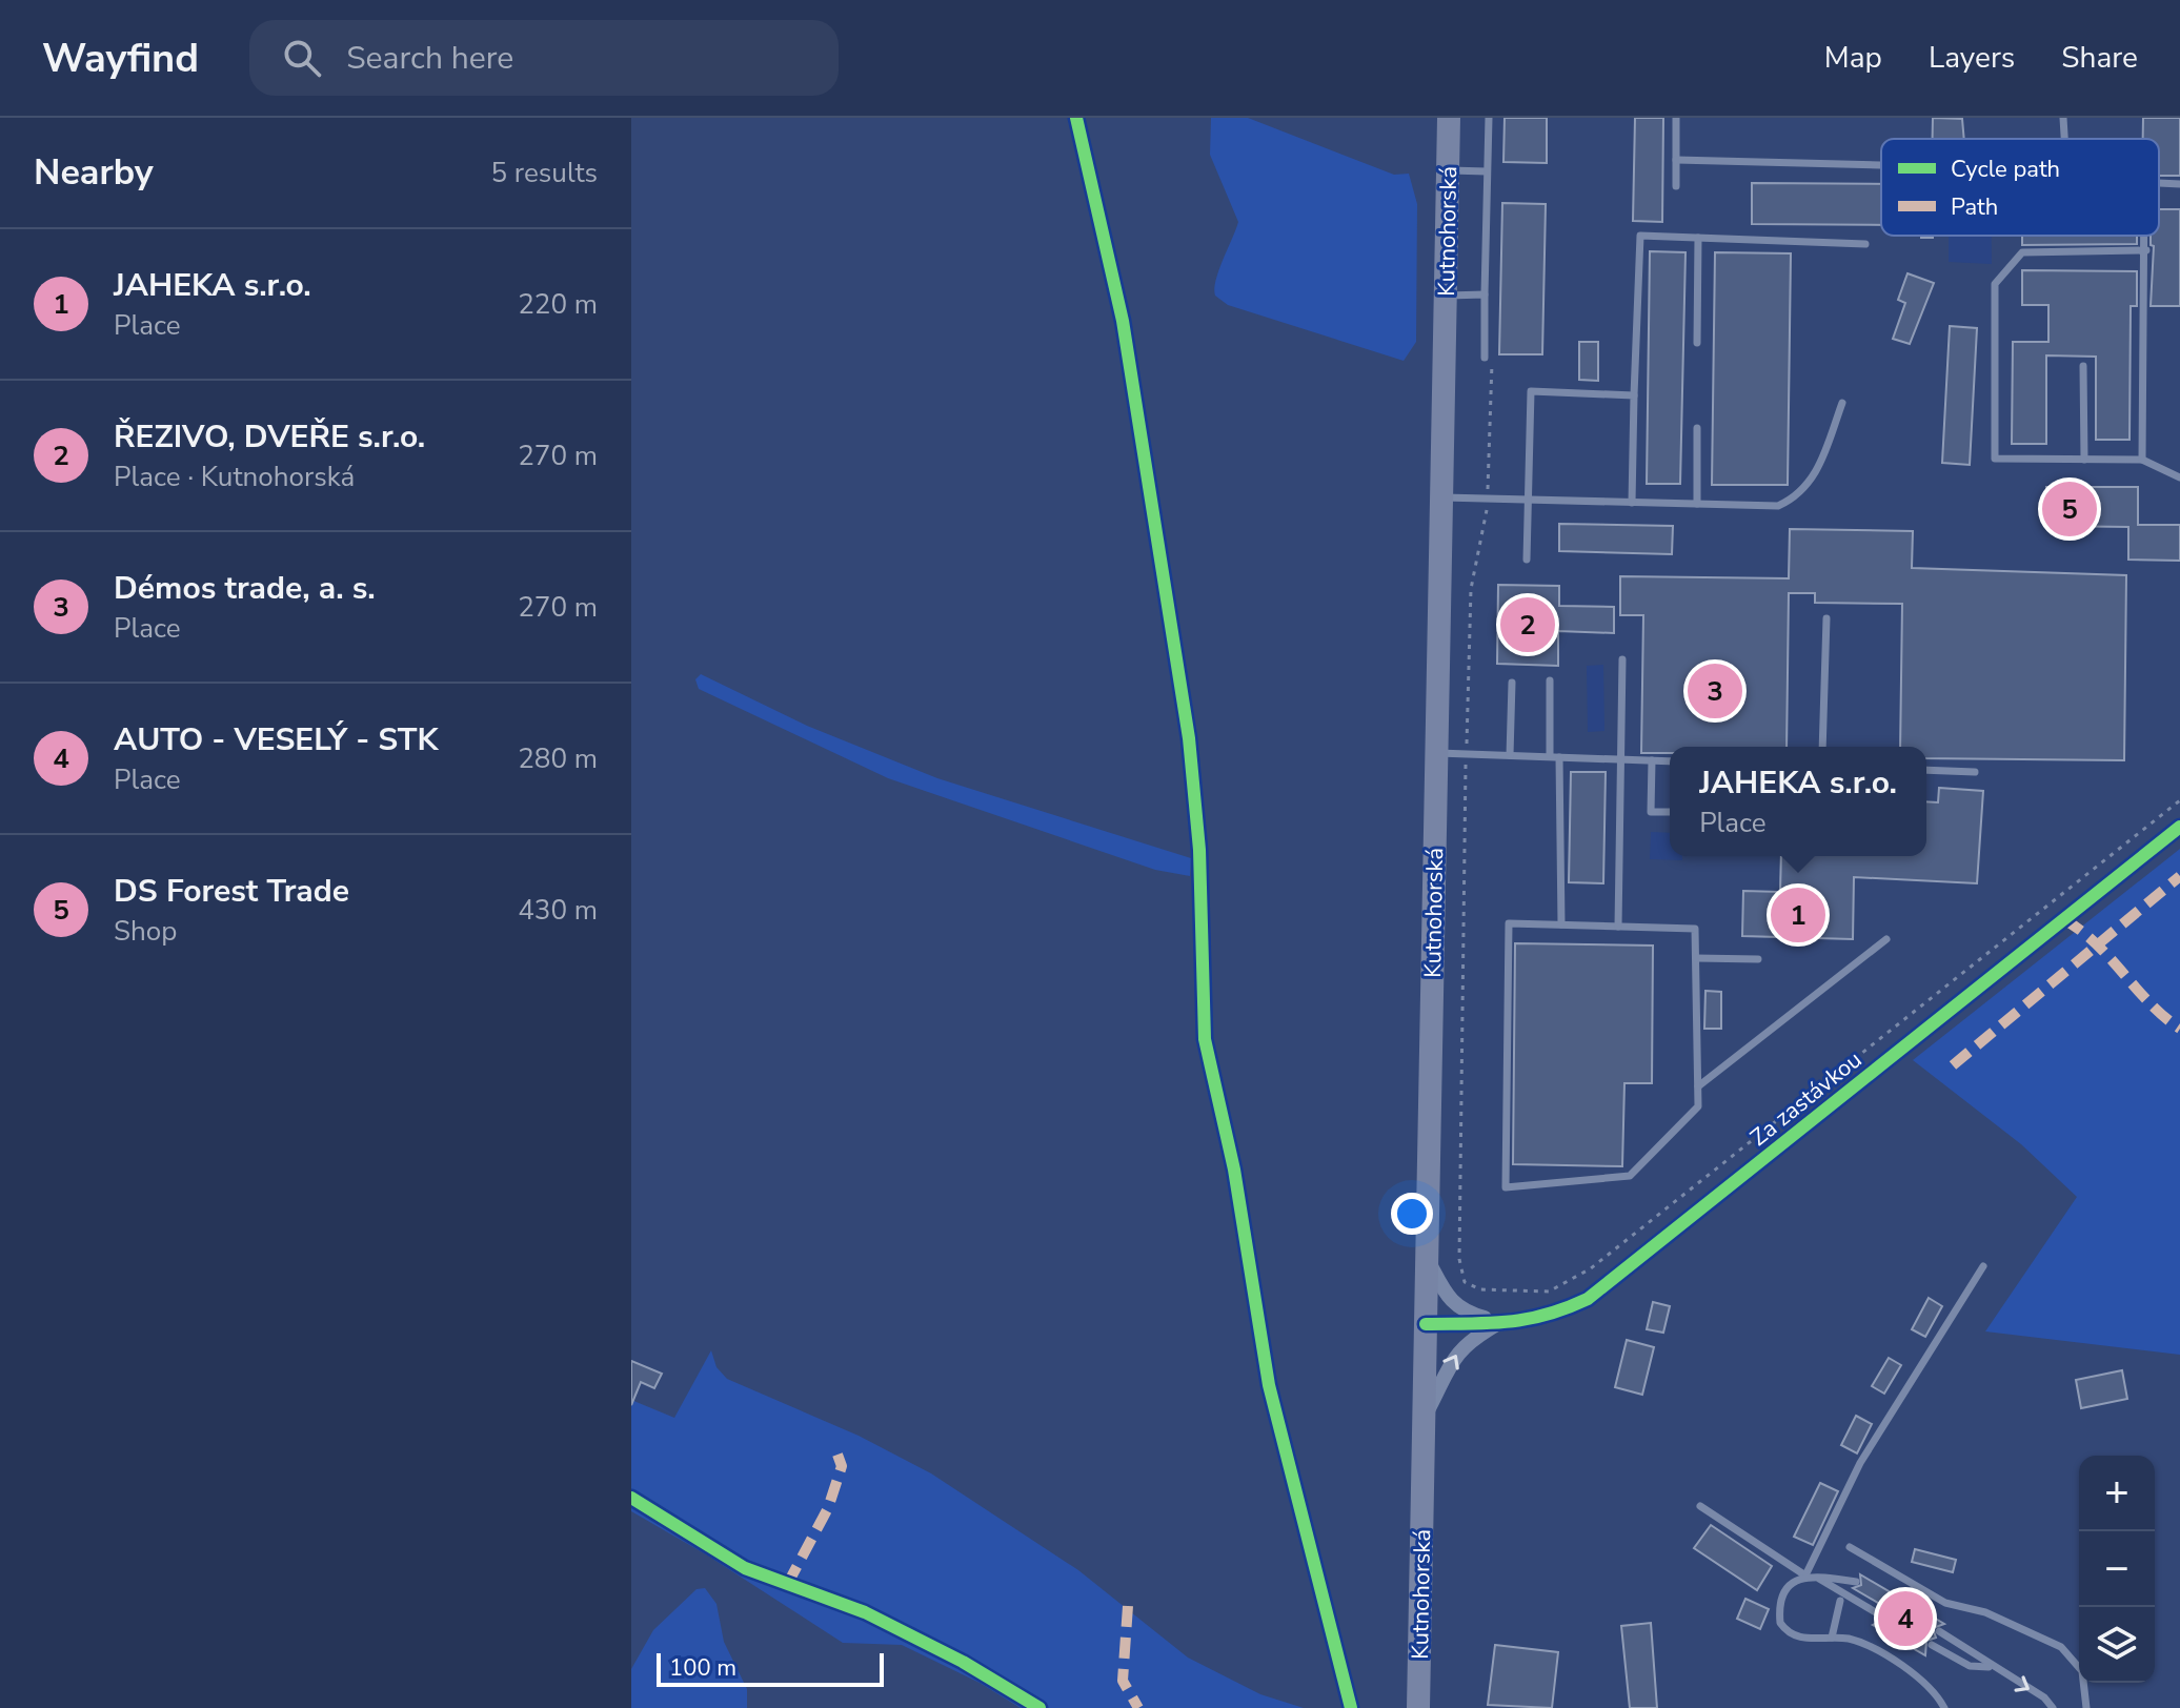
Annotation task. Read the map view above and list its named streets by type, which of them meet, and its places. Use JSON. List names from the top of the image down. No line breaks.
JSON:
{"streets":{"main road":["Kutnohorská"],"street":["Za zastávkou"]},"crossings":[["Kutnohorská","Za zastávkou"]],"legend":["Cycle path","Path"],"scale_bar":"100 m","page":{"header":"Wayfind","search":"Search here","nav":["Map","Layers","Share"],"heading":["Nearby","5 results"],"list":[{"mark":"1","name":"JAHEKA s.r.o.","note":"Place","value":"220 m"},{"mark":"2","name":"ŘEZIVO, DVEŘE s.r.o.","note":"Place · Kutnohorská","value":"270 m"},{"mark":"3","name":"Démos trade, a. s.","note":"Place","value":"270 m"},{"mark":"4","name":"AUTO - VESELÝ - STK","note":"Place","value":"280 m"},{"mark":"5","name":"DS Forest Trade","note":"Shop","value":"430 m"}],"pins":["5","2","3","1","4"],"popup":["JAHEKA s.r.o.","Place"],"map_buttons":["+","−"],"scale":"100 m"}}
